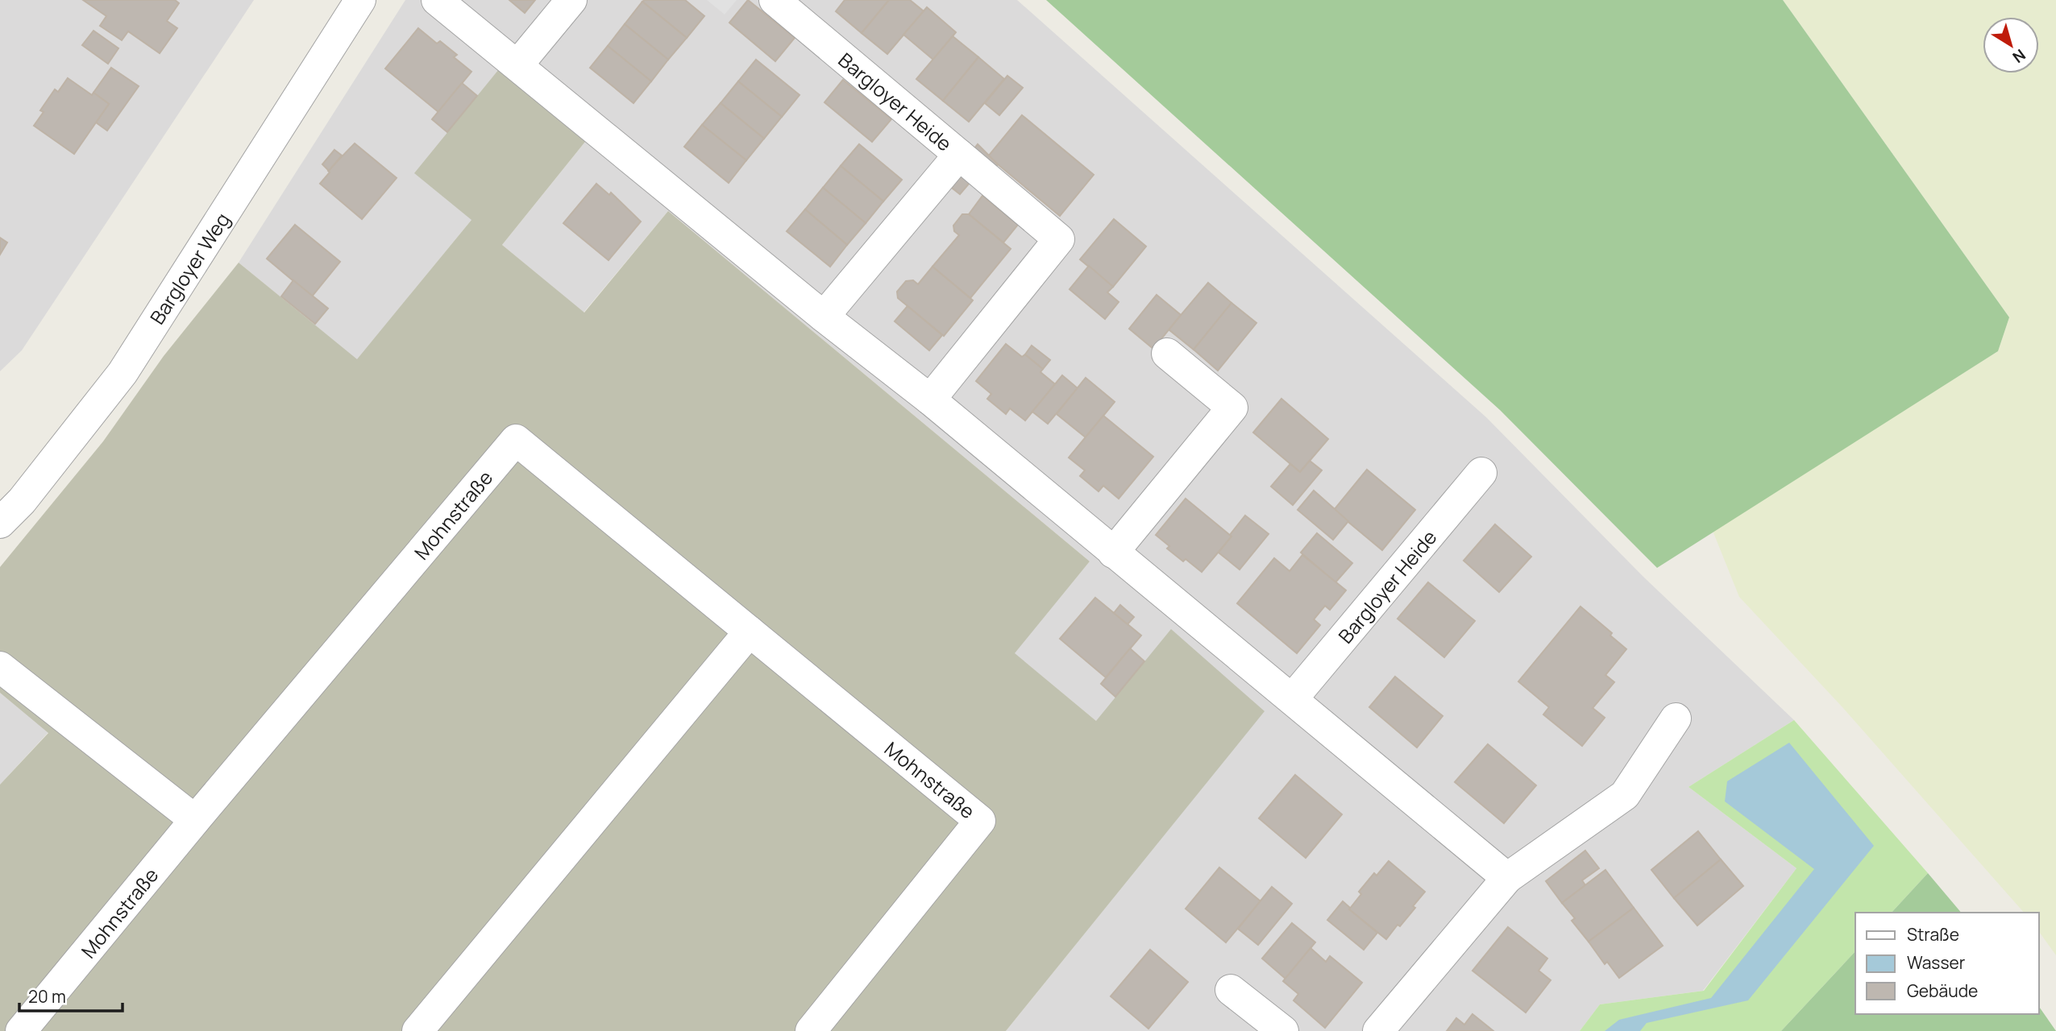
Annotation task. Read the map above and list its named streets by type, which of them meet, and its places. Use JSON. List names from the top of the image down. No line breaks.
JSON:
{"streets":{"street":["Bargloyer Heide","Bargloyer Weg","Mohnstraße"]},"legend":["Straße","Wasser","Gebäude"],"scale_bar":"20 m","north":"bottom right"}
